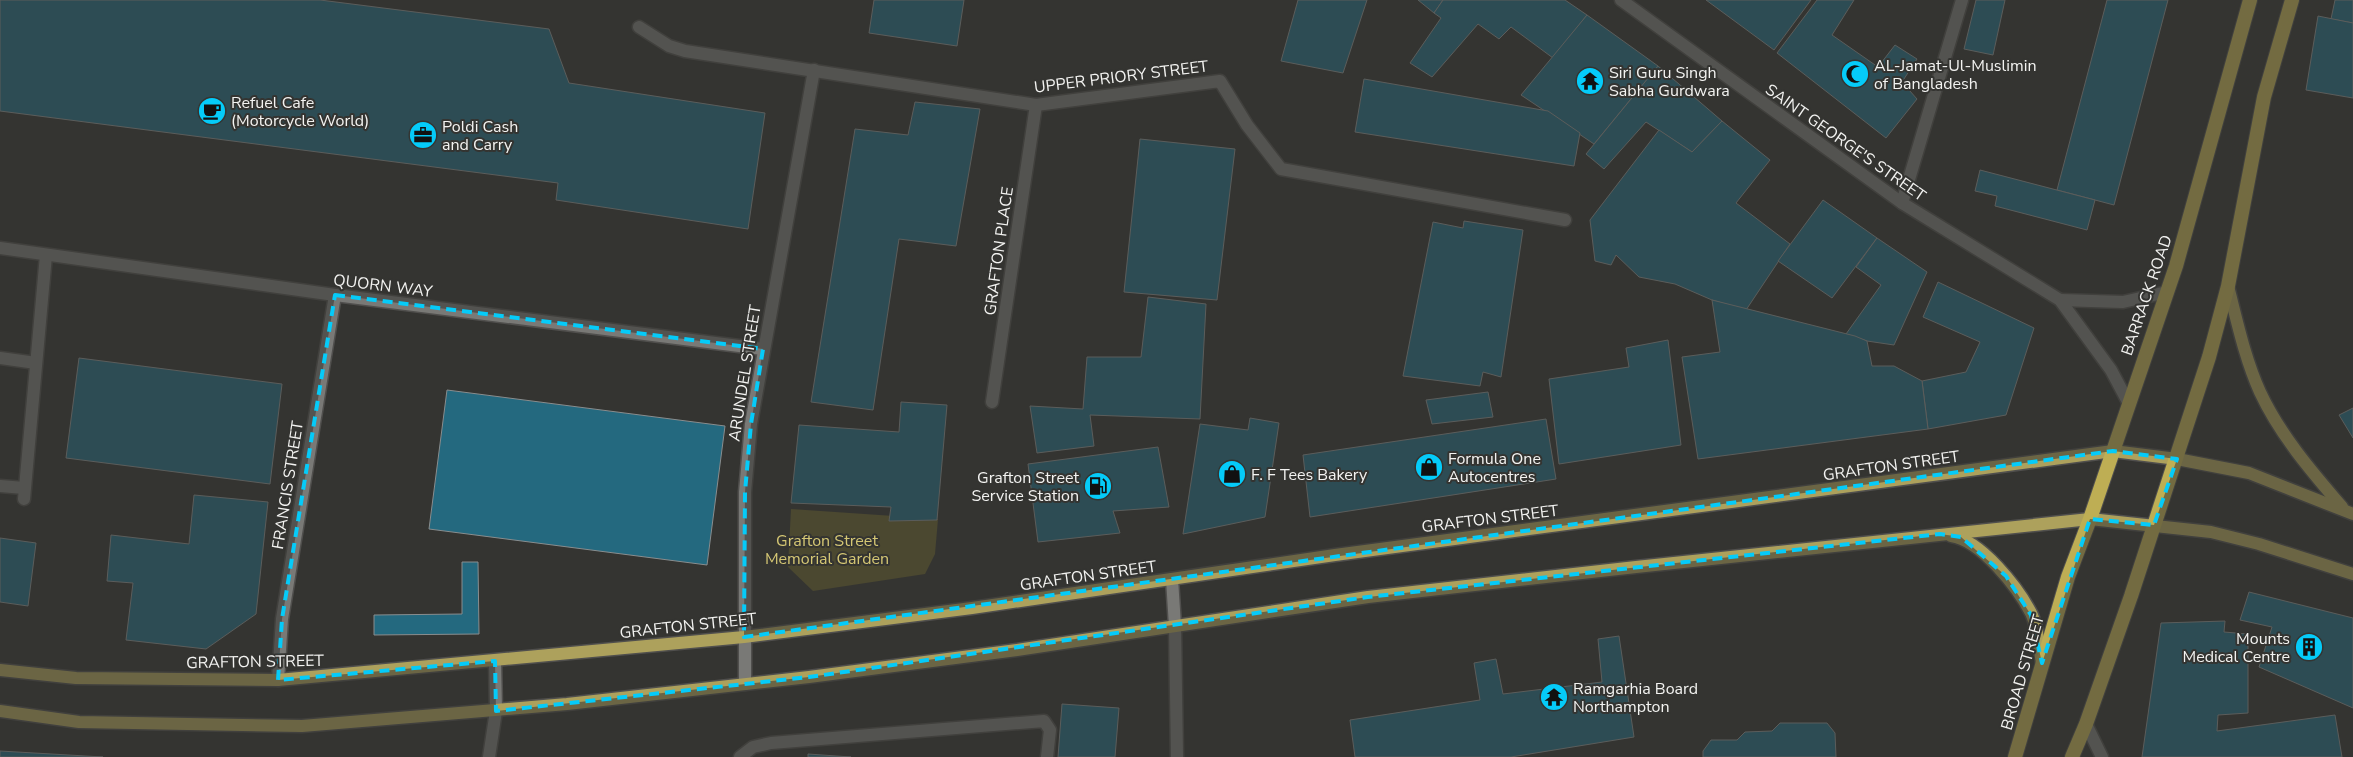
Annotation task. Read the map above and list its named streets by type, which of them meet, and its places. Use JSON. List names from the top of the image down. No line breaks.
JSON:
{"streets":{"highway":["BARRACK ROAD","BROAD STREET"],"main road":["GRAFTON STREET"],"street":["UPPER PRIORY STREET","SAINT GEORGE'S STREET","GRAFTON PLACE","QUORN WAY","ARUNDEL STREET","FRANCIS STREET"]},"crossings":[["UPPER PRIORY STREET","GRAFTON PLACE"],["UPPER PRIORY STREET","ARUNDEL STREET"],["SAINT GEORGE'S STREET","BARRACK ROAD"],["QUORN WAY","ARUNDEL STREET"],["QUORN WAY","FRANCIS STREET"],["BARRACK ROAD","GRAFTON STREET"],["BARRACK ROAD","BROAD STREET"],["ARUNDEL STREET","GRAFTON STREET"],["GRAFTON STREET","FRANCIS STREET"]],"parks":["Grafton Street Memorial Garden"],"places":{"mosque":["AL-Jamat-Ul-Muslimin of Bangladesh"],"temple":["Siri Guru Singh Sabha Gurdwara","Ramgarhia Board Northampton"],"cafe":["Refuel Cafe (Motorcycle World)"],"office":["Poldi Cash and Carry"],"shop":["Formula One Autocentres","F. F Tees Bakery"],"fuel station":["Grafton Street Service Station"],"building":["Mounts Medical Centre"]}}
